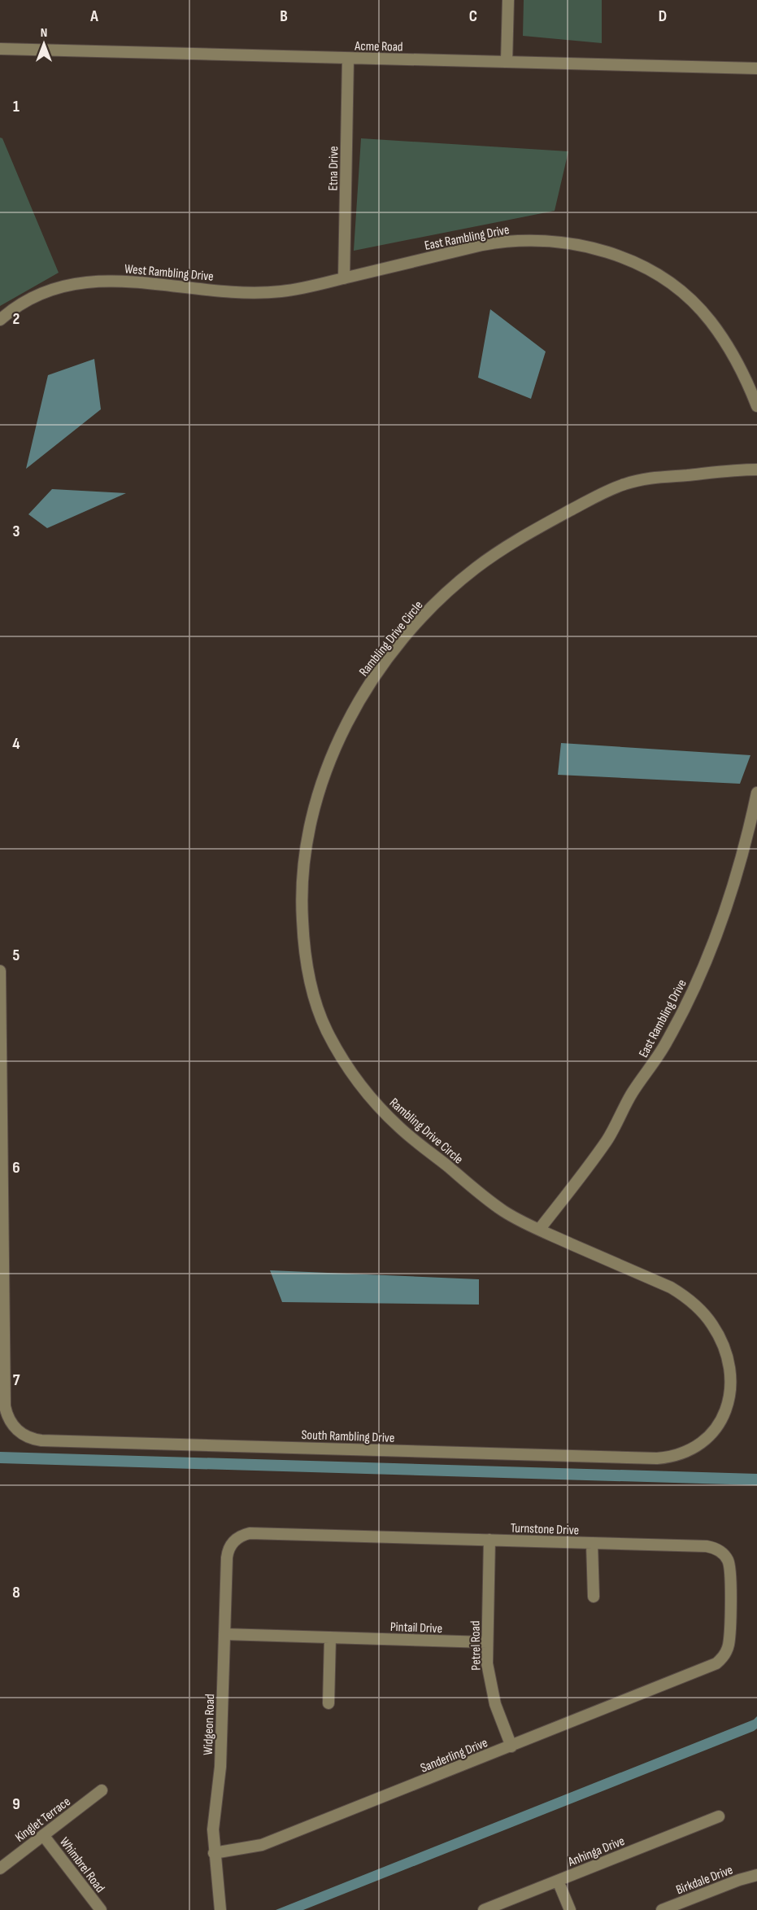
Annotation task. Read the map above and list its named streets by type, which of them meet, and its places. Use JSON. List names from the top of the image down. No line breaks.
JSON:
{"streets":{"street":["Acme Road","Etna Drive","East Rambling Drive","West Rambling Drive","Rambling Drive Circle","South Rambling Drive","Turnstone Drive","Pintail Drive","Petrel Road","Widgeon Road","Sanderling Drive","Kinglet Terrace","Anhinga Drive","Whimbrel Road","Birkdale Drive"]},"crossings":[["Acme Road","Etna Drive"],["Etna Drive","East Rambling Drive"],["Etna Drive","West Rambling Drive"],["East Rambling Drive","West Rambling Drive"],["East Rambling Drive","Rambling Drive Circle"],["Rambling Drive Circle","South Rambling Drive"],["Turnstone Drive","Petrel Road"],["Turnstone Drive","Widgeon Road"],["Turnstone Drive","Sanderling Drive"],["Pintail Drive","Petrel Road"],["Petrel Road","Sanderling Drive"],["Widgeon Road","Sanderling Drive"],["Kinglet Terrace","Whimbrel Road"]],"north":"top","grid":{"columns":["A","B","C","D"],"rows":["1","2","3","4","5","6","7","8","9"]}}
